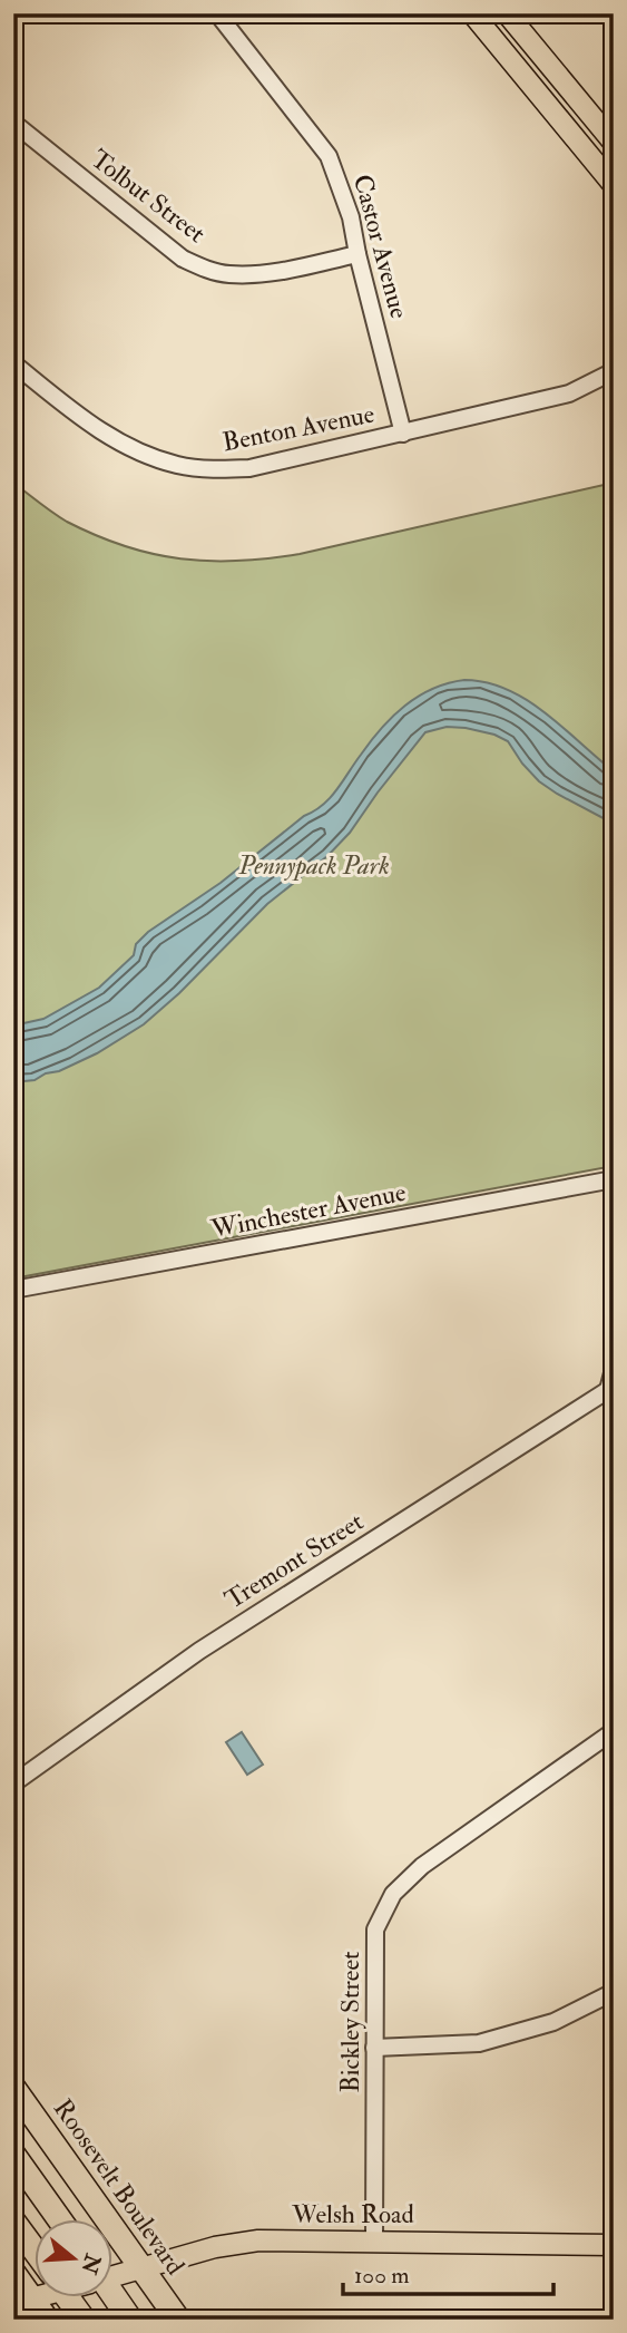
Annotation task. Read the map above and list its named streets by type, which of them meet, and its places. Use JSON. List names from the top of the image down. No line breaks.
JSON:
{"streets":{"highway":["Roosevelt Boulevard"],"main road":["Welsh Road"],"street":["Tolbut Street","Castor Avenue","Benton Avenue","Winchester Avenue","Tremont Street","Bickley Street"]},"crossings":[["Tolbut Street","Castor Avenue"],["Castor Avenue","Benton Avenue"],["Bickley Street","Welsh Road"],["Roosevelt Boulevard","Welsh Road"]],"parks":["Pennypack Park"],"scale_bar":"100 m","north":"right"}
